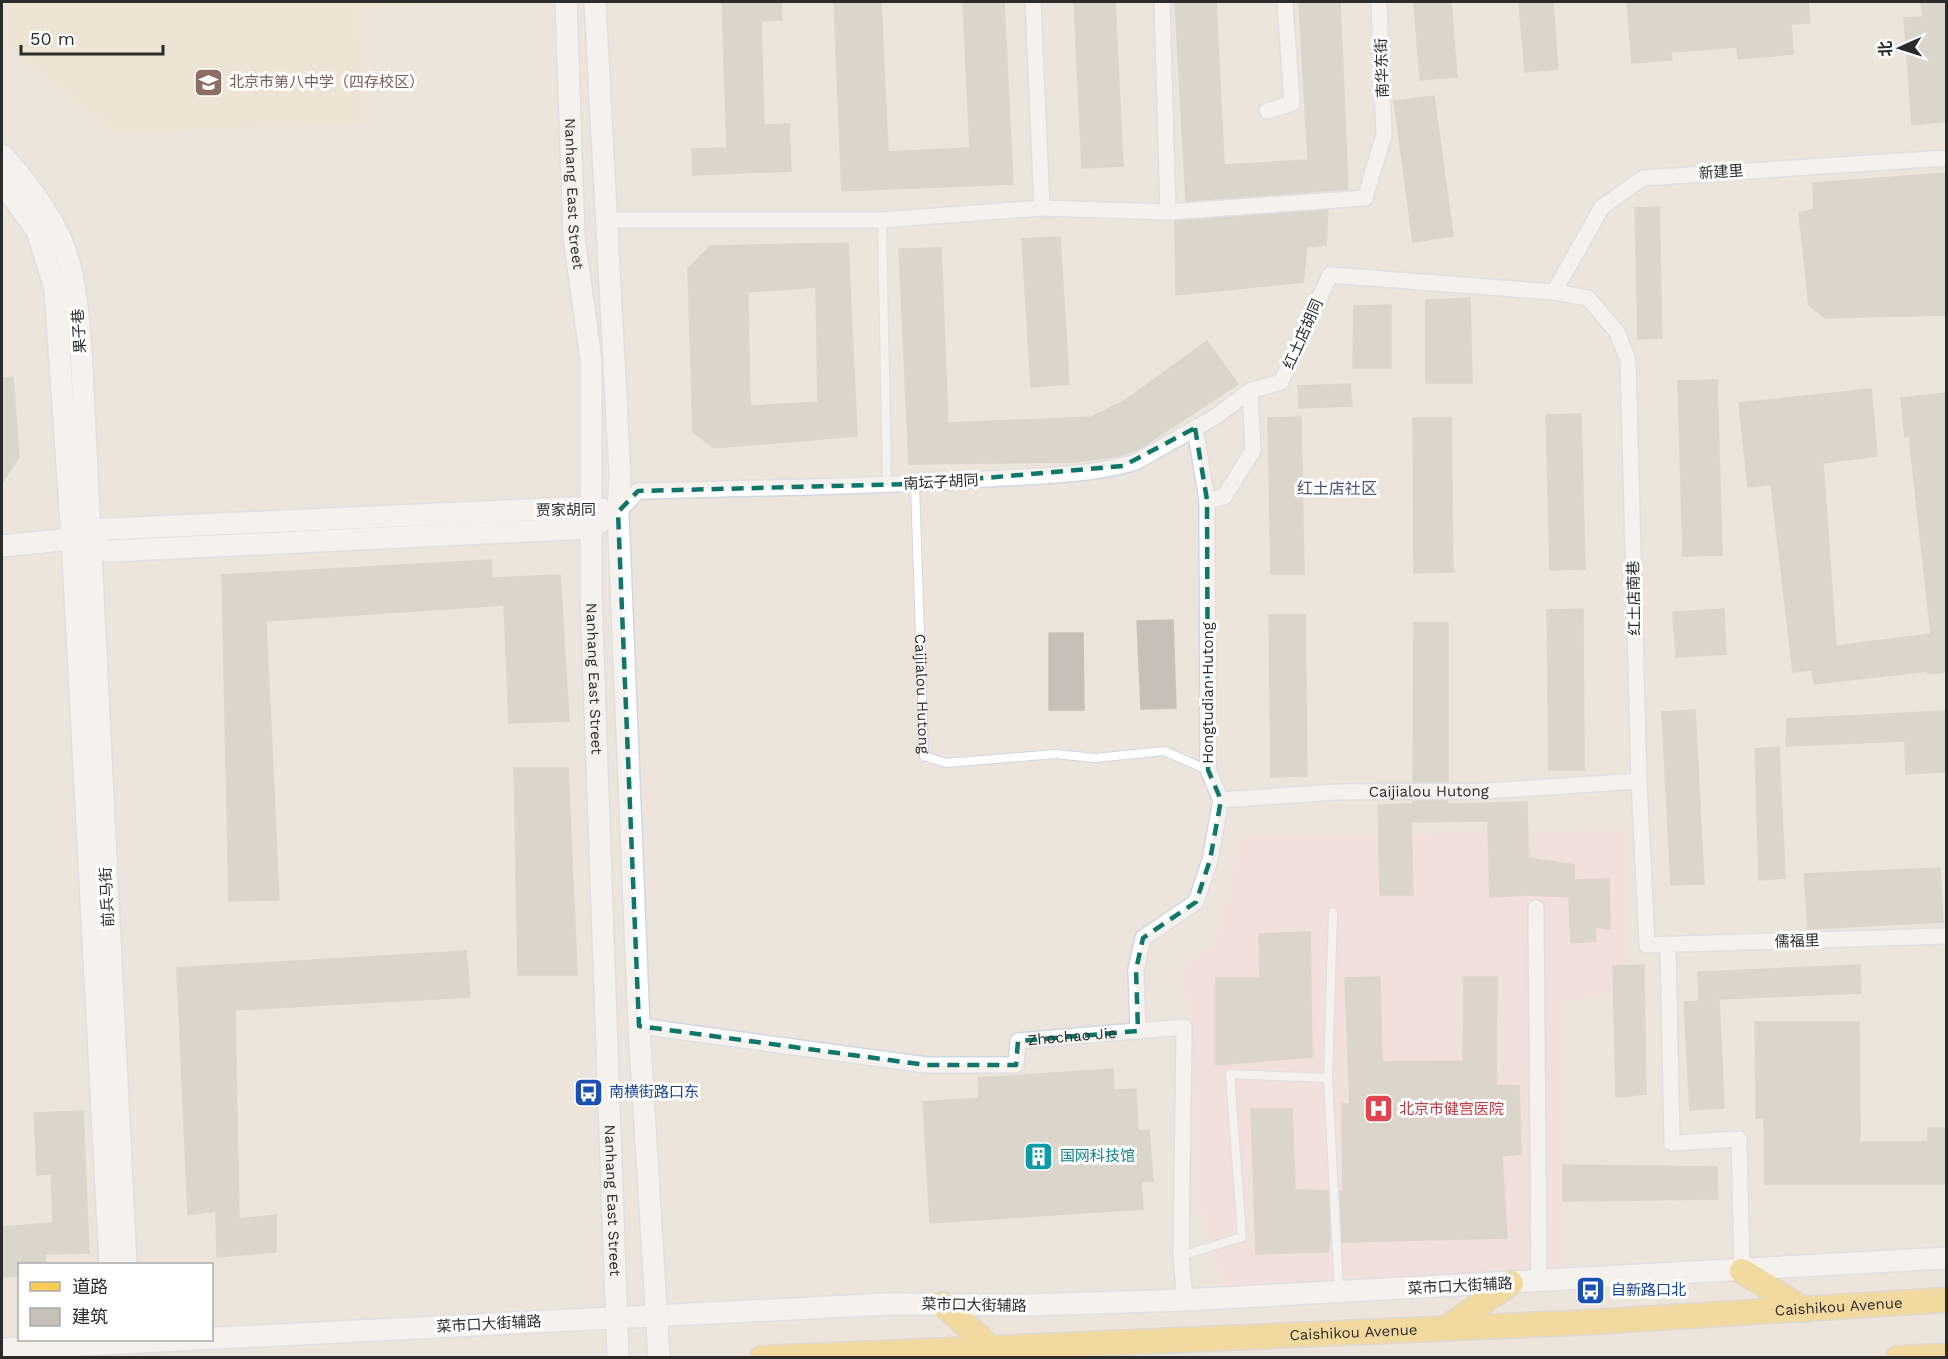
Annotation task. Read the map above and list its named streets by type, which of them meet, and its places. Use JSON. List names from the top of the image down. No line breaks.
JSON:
{"streets":{"main road":["Caishikou Avenue"],"street":["南华东街","新建里","Nanhang East Street","果子巷","红土店胡同","南坛子胡同","贾家胡同","红土店南巷","Caijialou Hutong","Hongtudian Hutong","前兵马街","儒福里","Zhochao Jie","菜市口大街辅路"]},"crossings":[["新建里","红土店胡同"],["新建里","红土店南巷"],["Nanhang East Street","南坛子胡同"],["Nanhang East Street","贾家胡同"],["Nanhang East Street","Zhochao Jie"],["Nanhang East Street","菜市口大街辅路"],["果子巷","贾家胡同"],["果子巷","前兵马街"],["红土店胡同","南坛子胡同"],["红土店胡同","红土店南巷"],["南坛子胡同","贾家胡同"],["南坛子胡同","Caijialou Hutong"],["贾家胡同","前兵马街"],["红土店南巷","Caijialou Hutong"],["红土店南巷","儒福里"],["Caijialou Hutong","Hongtudian Hutong"],["Zhochao Jie","菜市口大街辅路"]],"districts":["红土店社区"],"places":{"school or university":["北京市第八中学（四存校区）"],"bus stop":["南横街路口东","自新路口北"],"hospital":["北京市健宫医院"],"building":["国网科技馆"]},"legend":["道路","建筑"],"scale_bar":"50 m","north":"left"}
